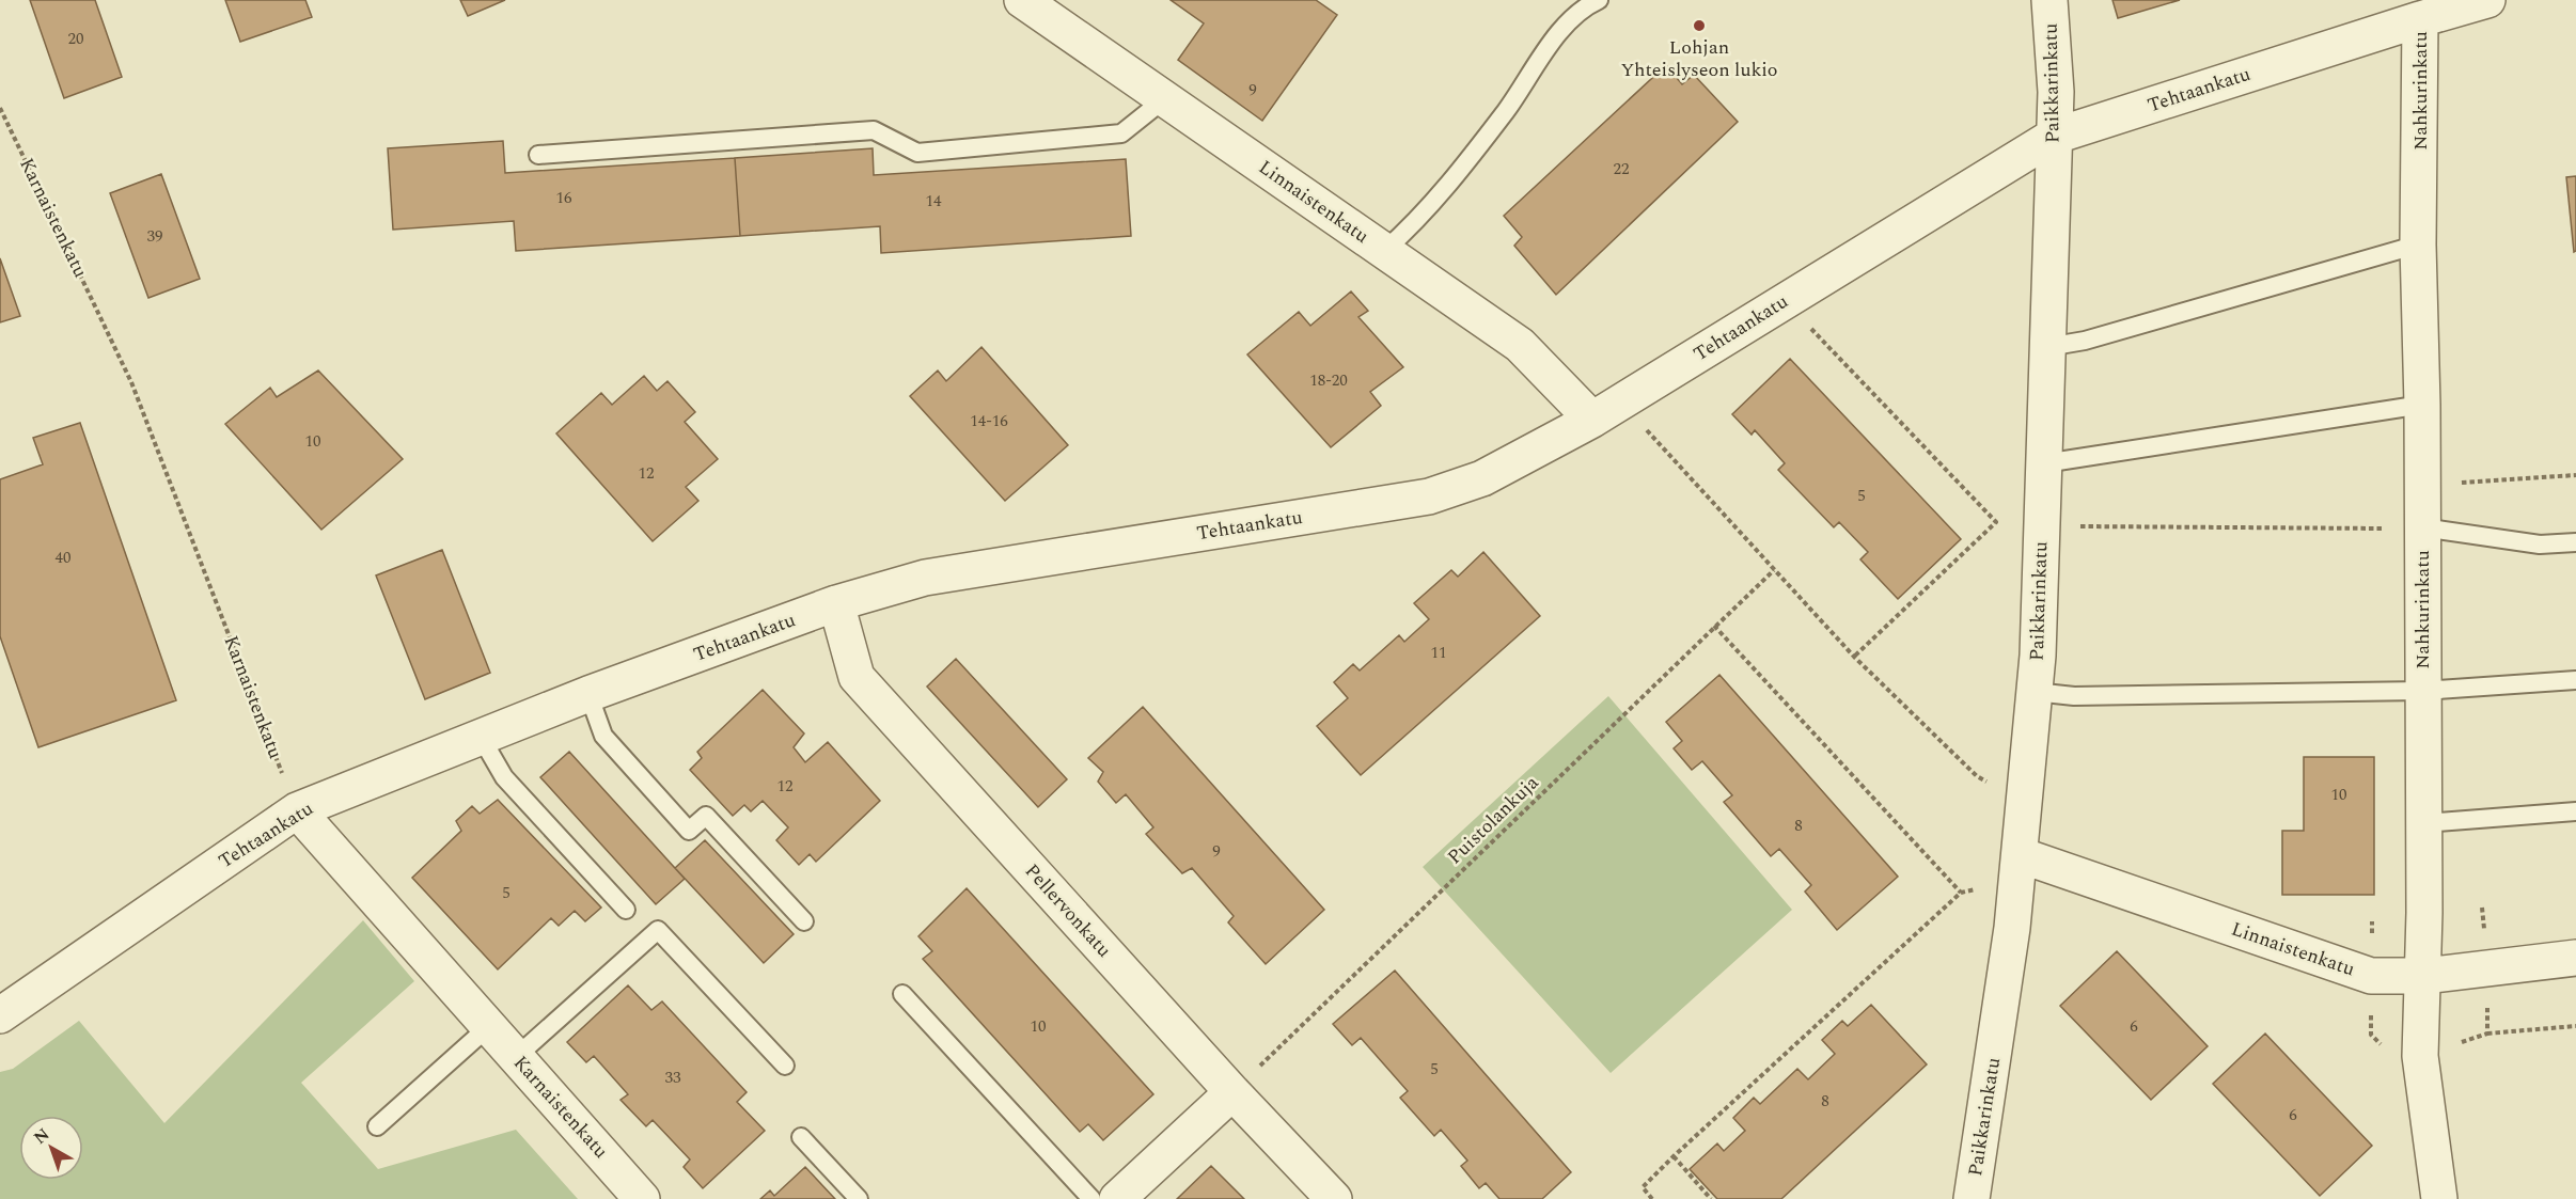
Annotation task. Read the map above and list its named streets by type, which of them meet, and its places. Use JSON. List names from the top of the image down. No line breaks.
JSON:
{"streets":{"street":["Paikkarinkatu","Tehtaankatu","Nahkurinkatu","Linnaistenkatu","Karnaistenkatu","Pellervonkatu"],"path":["Puistolankuja"]},"crossings":[["Paikkarinkatu","Tehtaankatu"],["Paikkarinkatu","Linnaistenkatu"],["Tehtaankatu","Nahkurinkatu"],["Tehtaankatu","Linnaistenkatu"],["Tehtaankatu","Karnaistenkatu"],["Tehtaankatu","Pellervonkatu"],["Nahkurinkatu","Linnaistenkatu"],["Puistolankuja","Pellervonkatu"]],"places":["Lohjan Yhteislyseon lukio"],"house_numbers":["20","9","22","16","14","39","18-20","14-16","10","12","5","40","11","12","10","8","9","5","10","6","5","33","8","6"],"north":"top left"}
